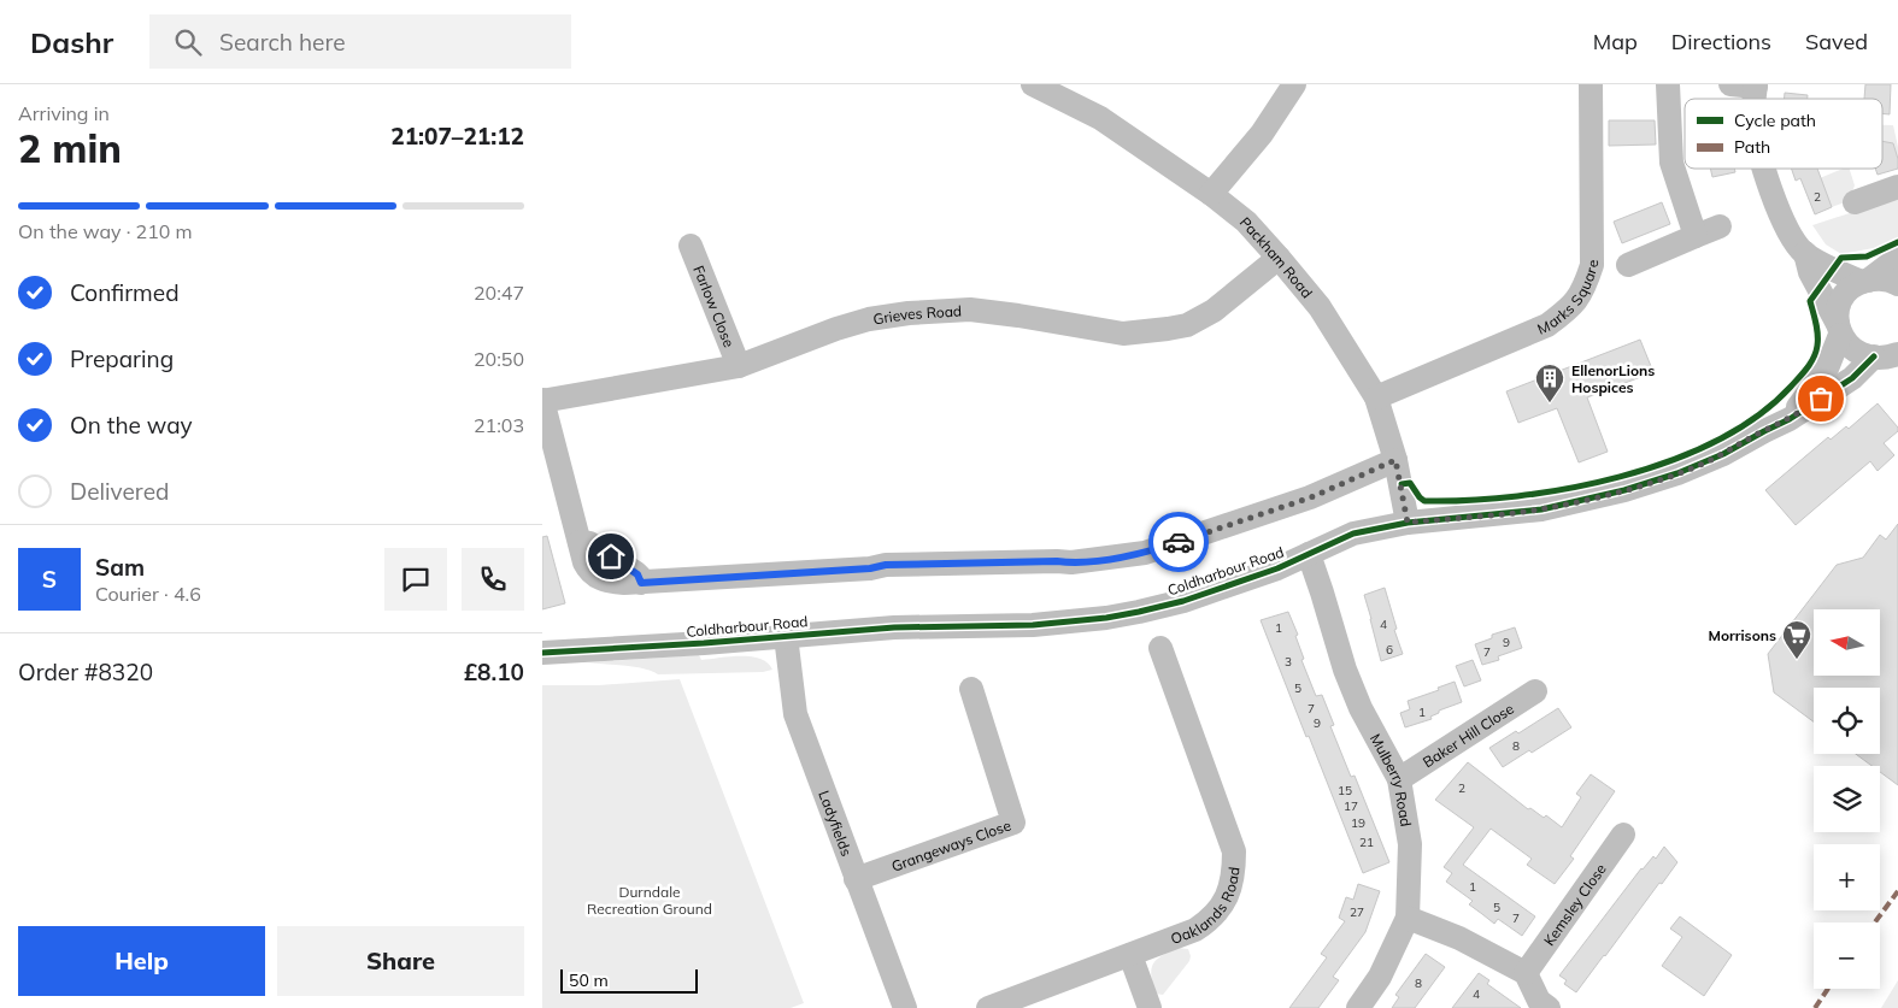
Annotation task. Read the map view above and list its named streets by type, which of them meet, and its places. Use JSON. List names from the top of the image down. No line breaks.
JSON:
{"streets":{"street":["Packham Road","Marks Square","Farlow Close","Grieves Road","Coldharbour Road","Baker Hill Close","Mulberry Road","Ladyfields","Grangeways Close","Oaklands Road","Kemsley Close"]},"crossings":[["Packham Road","Marks Square"],["Packham Road","Grieves Road"],["Packham Road","Coldharbour Road"],["Farlow Close","Grieves Road"],["Coldharbour Road","Mulberry Road"],["Coldharbour Road","Ladyfields"],["Baker Hill Close","Mulberry Road"],["Ladyfields","Grangeways Close"]],"parks":["Durndale Recreation Ground"],"places":{"building":["EllenorLions Hospices"],"supermarket":["Morrisons"]},"house_numbers":["2","4","1","9","6","7","3","5","7","1","9","8","2","15","17","19","21","1","5","27","7","8","4"],"legend":["Cycle path","Path"],"scale_bar":"50 m","north":"left","page":{"header":"Dashr","search":"Search here","nav":["Map","Directions","Saved"],"heading":["2 min","Arriving in","21:07–21:12"],"panel":["Sam","Courier · 4.6","Order #8320","£8.10"],"bar":"On the way · 210 m","list":[["Confirmed","20:47"],["Preparing","20:50"],["On the way","21:03"],"Delivered"],"round":"S","map_buttons":["+","−"],"buttons":["Help","Share"],"scale":"50 m"}}
